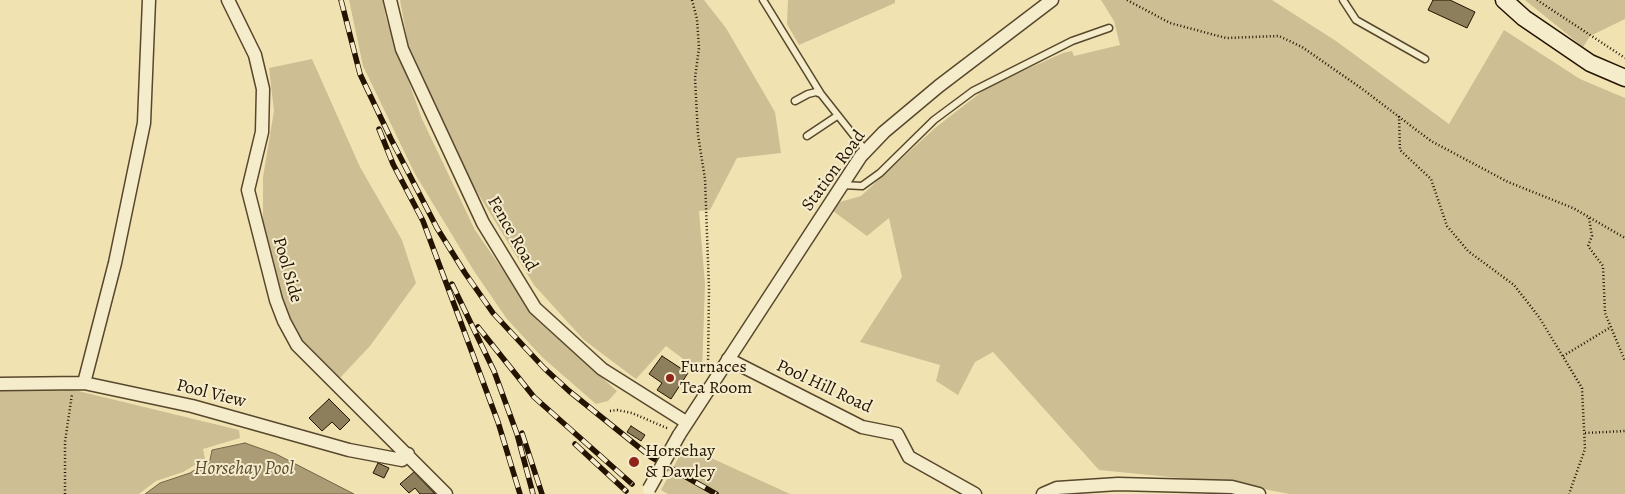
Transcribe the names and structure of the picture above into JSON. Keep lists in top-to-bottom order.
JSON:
{
  "streets": {
    "street": [
      "Station Road",
      "Fence Road",
      "Pool Side",
      "Pool Hill Road",
      "Pool View"
    ]
  },
  "crossings": [
    ["Station Road", "Fence Road"],
    ["Station Road", "Pool Hill Road"],
    ["Pool Side", "Pool View"]
  ],
  "water": ["Horsehay Pool"],
  "places": ["Furnaces Tea Room", "Horsehay & Dawley"]
}
